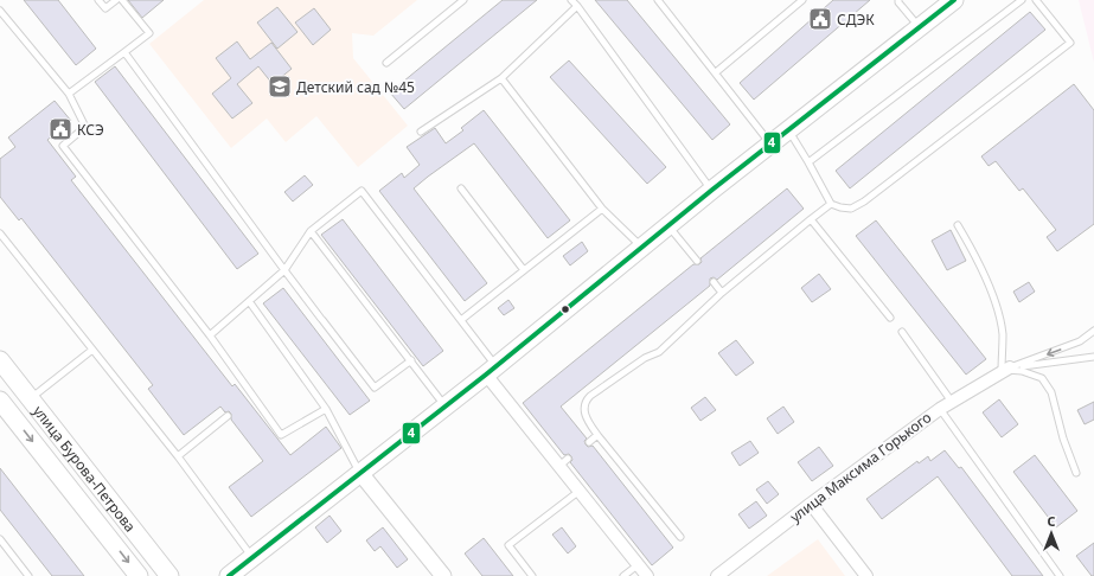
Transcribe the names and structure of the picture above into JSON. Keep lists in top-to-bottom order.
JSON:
{
  "streets": {
    "main road": ["улица Бурова-Петрова"],
    "street": ["улица Максима Горького"]
  },
  "places": {
    "public building": ["СДЭК", "КСЭ"],
    "school or university": ["Детский сад №45"]
  },
  "lines": ["transit line 4"],
  "north": "top"
}
